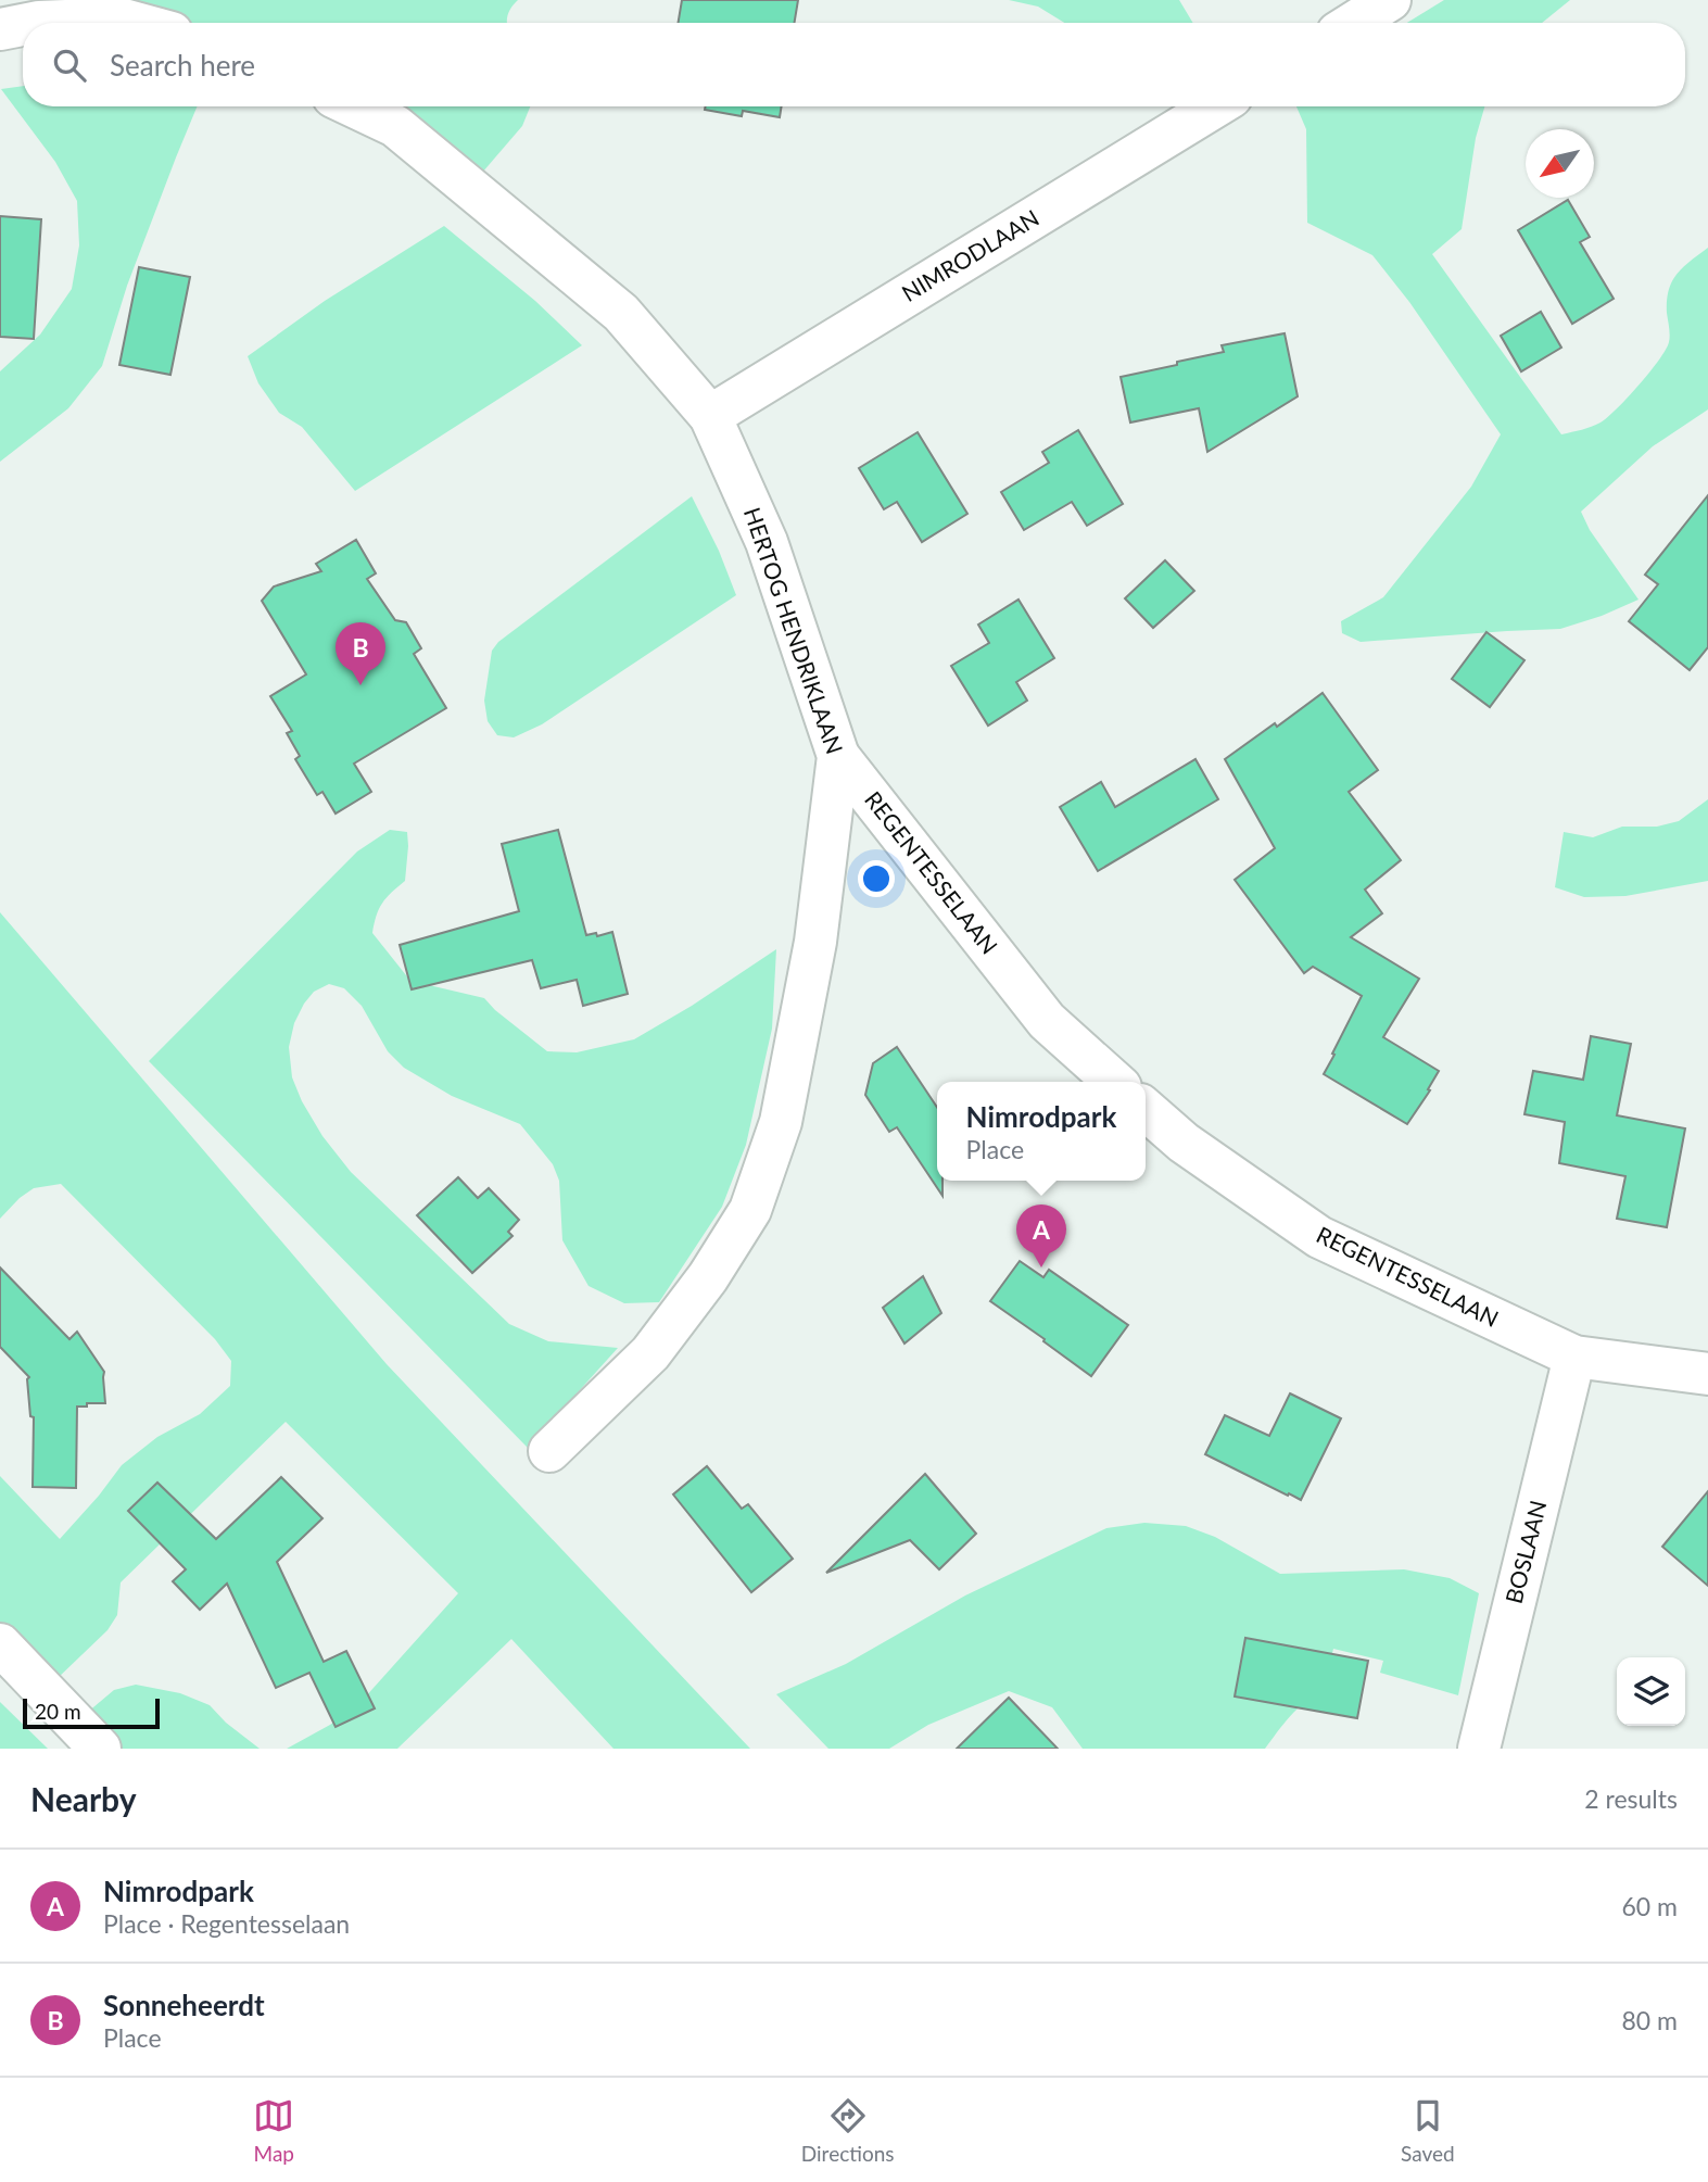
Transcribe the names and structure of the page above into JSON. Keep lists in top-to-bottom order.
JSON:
{
  "streets": {
    "street": [
      "NIMRODLAAN",
      "HERTOG HENDRIKLAAN",
      "REGENTESSELAAN",
      "BOSLAAN"
    ]
  },
  "crossings": [
    ["NIMRODLAAN", "HERTOG HENDRIKLAAN"],
    ["HERTOG HENDRIKLAAN", "REGENTESSELAAN"],
    ["REGENTESSELAAN", "BOSLAAN"]
  ],
  "scale_bar": "20 m",
  "north": "bottom left",
  "page": {
    "search": "Search here",
    "pins": ["B", "A"],
    "popup": ["Nimrodpark", "Place"],
    "scale": "20 m",
    "heading": ["Nearby", "2 results"],
    "list": [
      {
        "mark": "A",
        "name": "Nimrodpark",
        "note": "Place · Regentesselaan",
        "value": "60 m"
      },
      {
        "mark": "B",
        "name": "Sonneheerdt",
        "note": "Place",
        "value": "80 m"
      }
    ],
    "nav": ["Map", "Directions", "Saved"]
  }
}
